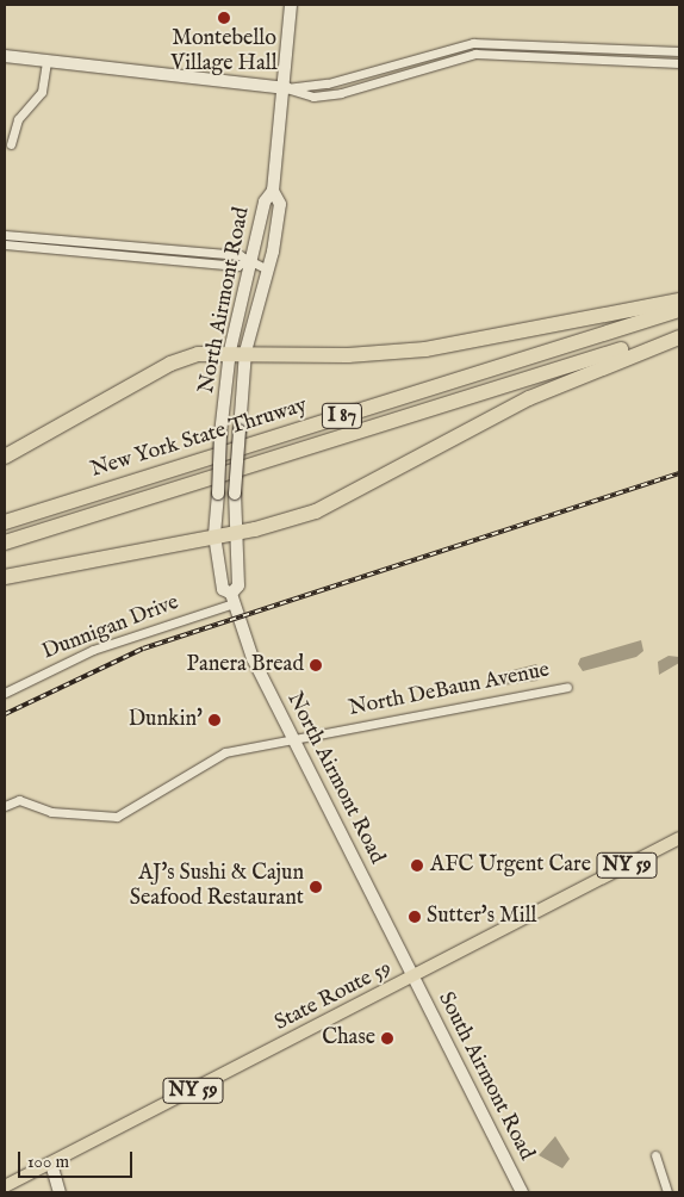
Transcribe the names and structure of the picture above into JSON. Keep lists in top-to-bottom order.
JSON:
{
  "streets": {
    "highway": ["I 87", "New York State Thruway"],
    "main road": ["NY 59", "State Route 59"],
    "street": [
      "North Airmont Road",
      "Dunnigan Drive",
      "North DeBaun Avenue",
      "South Airmont Road"
    ]
  },
  "crossings": [
    ["North Airmont Road", "Dunnigan Drive"],
    ["North Airmont Road", "North DeBaun Avenue"],
    ["North Airmont Road", "State Route 59"],
    ["North Airmont Road", "South Airmont Road"],
    ["State Route 59", "South Airmont Road"]
  ],
  "places": [
    "Montebello Village Hall",
    "Panera Bread",
    "Dunkin'",
    "AFC Urgent Care",
    "AJ's Sushi & Cajun Seafood Restaurant",
    "Sutter's Mill",
    "Chase"
  ],
  "scale_bar": "100 m"
}
